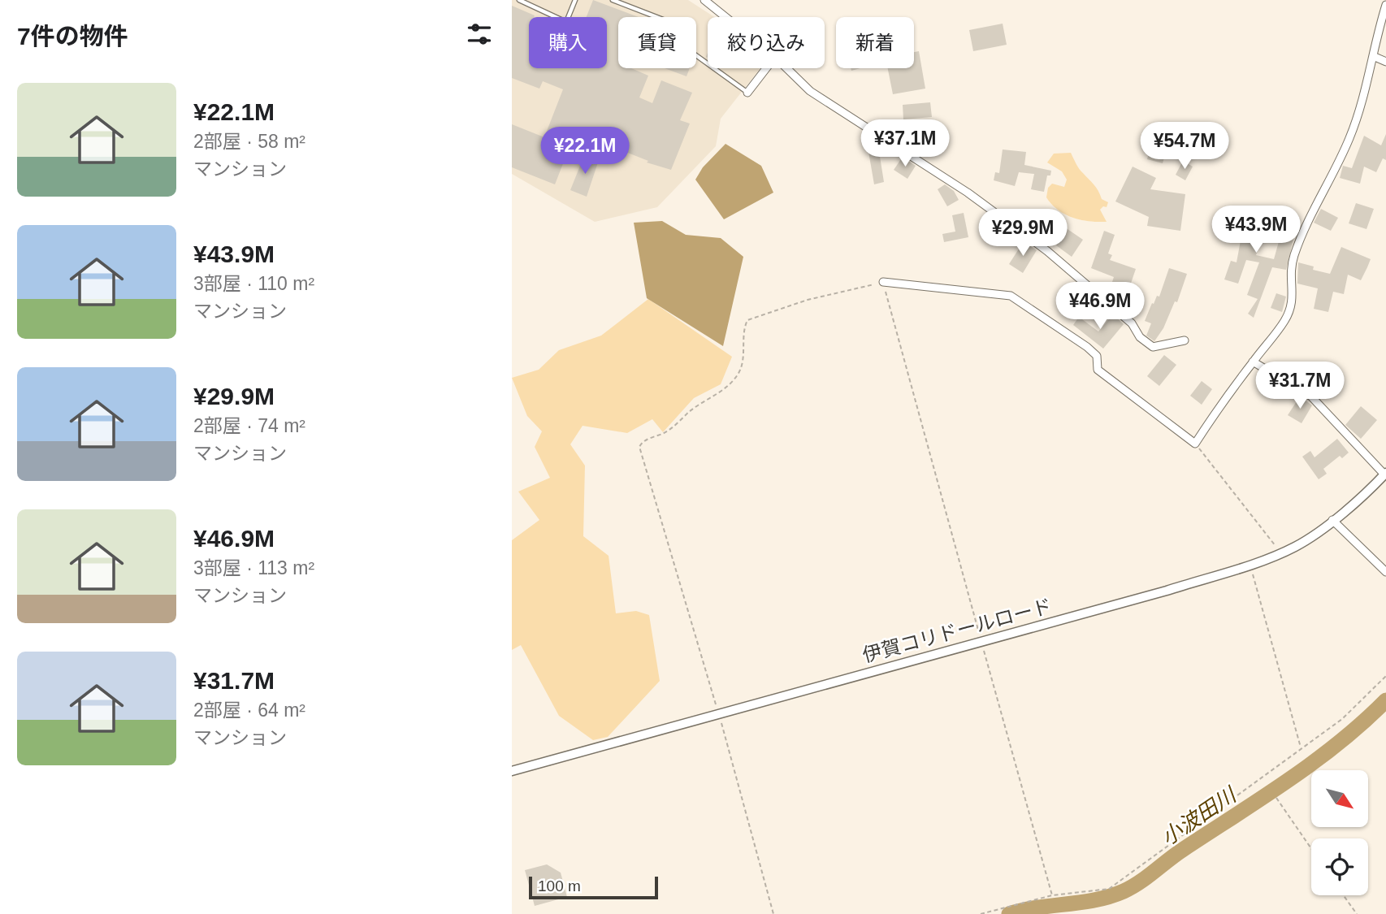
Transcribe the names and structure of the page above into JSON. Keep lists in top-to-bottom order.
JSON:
{
  "streets": {
    "street": ["伊賀コリドールロード"]
  },
  "water": ["小波田川"],
  "scale_bar": "100 m",
  "north": "bottom right",
  "page": {
    "heading": "7件の物件",
    "chip": [
      "購入",
      "賃貸",
      "絞り込み",
      "新着"
    ],
    "list": [
      {
        "name": "¥22.1M",
        "note": "2部屋 · 58 m² · マンション"
      },
      {
        "name": "¥43.9M",
        "note": "3部屋 · 110 m² · マンション"
      },
      {
        "name": "¥29.9M",
        "note": "2部屋 · 74 m² · マンション"
      },
      {
        "name": "¥46.9M",
        "note": "3部屋 · 113 m² · マンション"
      },
      {
        "name": "¥31.7M",
        "note": "2部屋 · 64 m² · マンション"
      }
    ],
    "price": [
      "¥37.1M",
      "¥54.7M",
      "¥22.1M",
      "¥43.9M",
      "¥29.9M",
      "¥46.9M",
      "¥31.7M"
    ],
    "scale": "100 m"
  }
}
